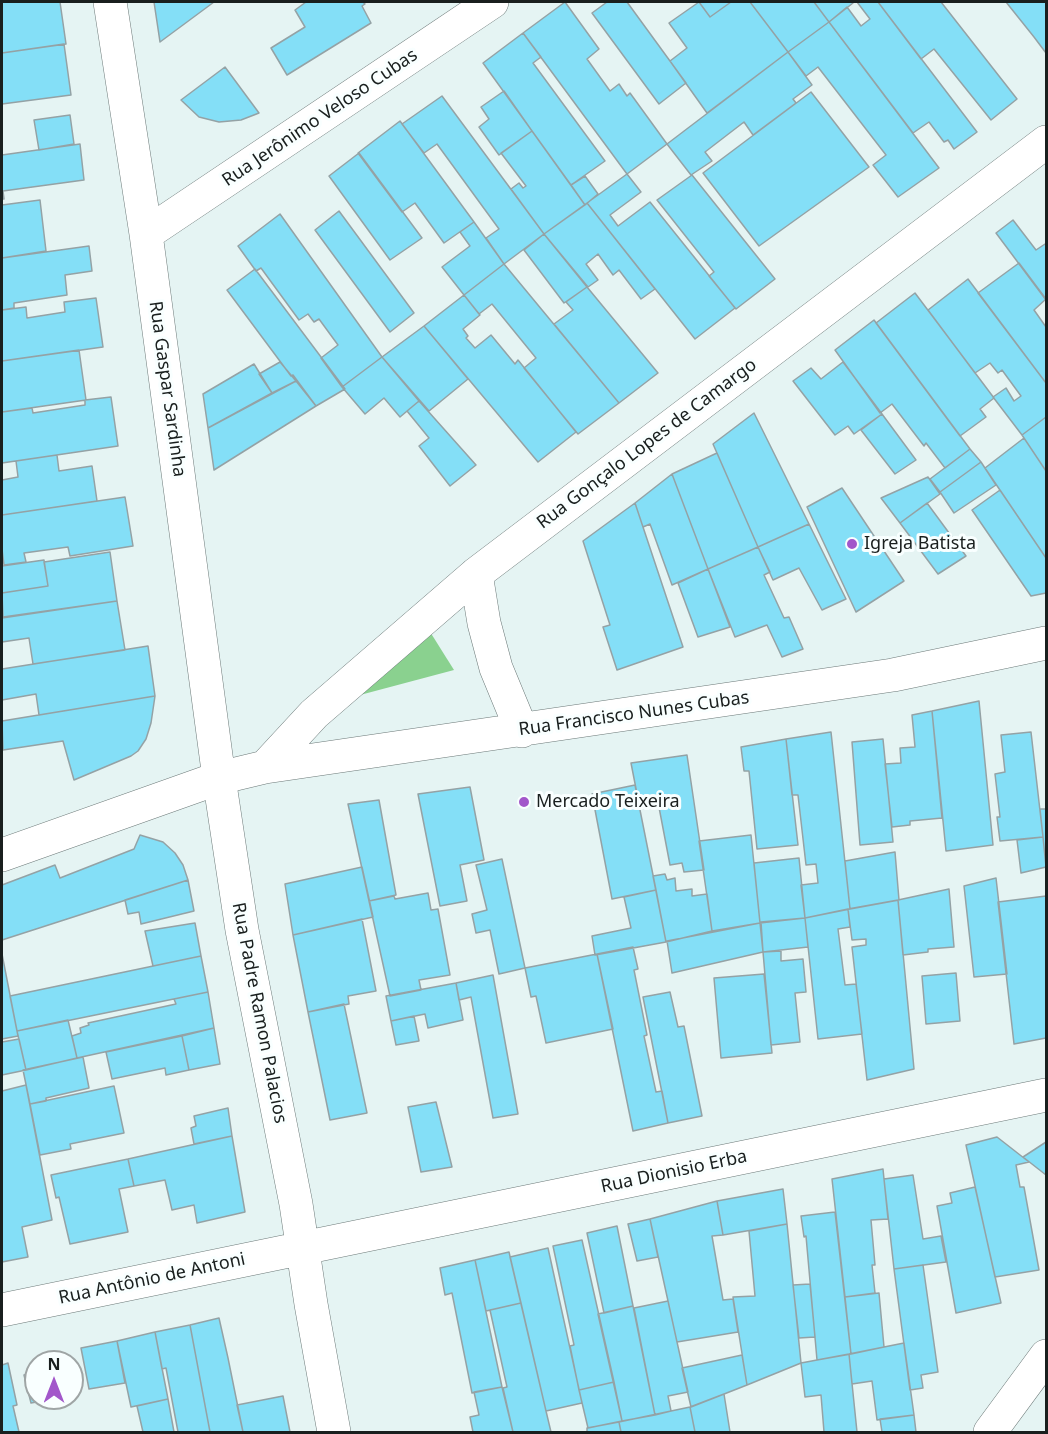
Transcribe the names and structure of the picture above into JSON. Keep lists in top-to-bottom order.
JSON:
{
  "streets": {
    "street": [
      "Rua Jerônimo Veloso Cubas",
      "Rua Gaspar Sardinha",
      "Rua Gonçalo Lopes de Camargo",
      "Rua Francisco Nunes Cubas",
      "Rua Padre Ramon Palacios",
      "Rua Dionisio Erba",
      "Rua Antônio de Antoni"
    ]
  },
  "crossings": [
    ["Rua Jerônimo Veloso Cubas", "Rua Gaspar Sardinha"],
    ["Rua Gaspar Sardinha", "Rua Francisco Nunes Cubas"],
    ["Rua Gaspar Sardinha", "Rua Padre Ramon Palacios"],
    ["Rua Gonçalo Lopes de Camargo", "Rua Francisco Nunes Cubas"],
    ["Rua Francisco Nunes Cubas", "Rua Padre Ramon Palacios"],
    ["Rua Padre Ramon Palacios", "Rua Dionisio Erba"],
    ["Rua Padre Ramon Palacios", "Rua Antônio de Antoni"],
    ["Rua Dionisio Erba", "Rua Antônio de Antoni"]
  ],
  "places": ["Igreja Batista", "Mercado Teixeira"],
  "north": "top"
}
